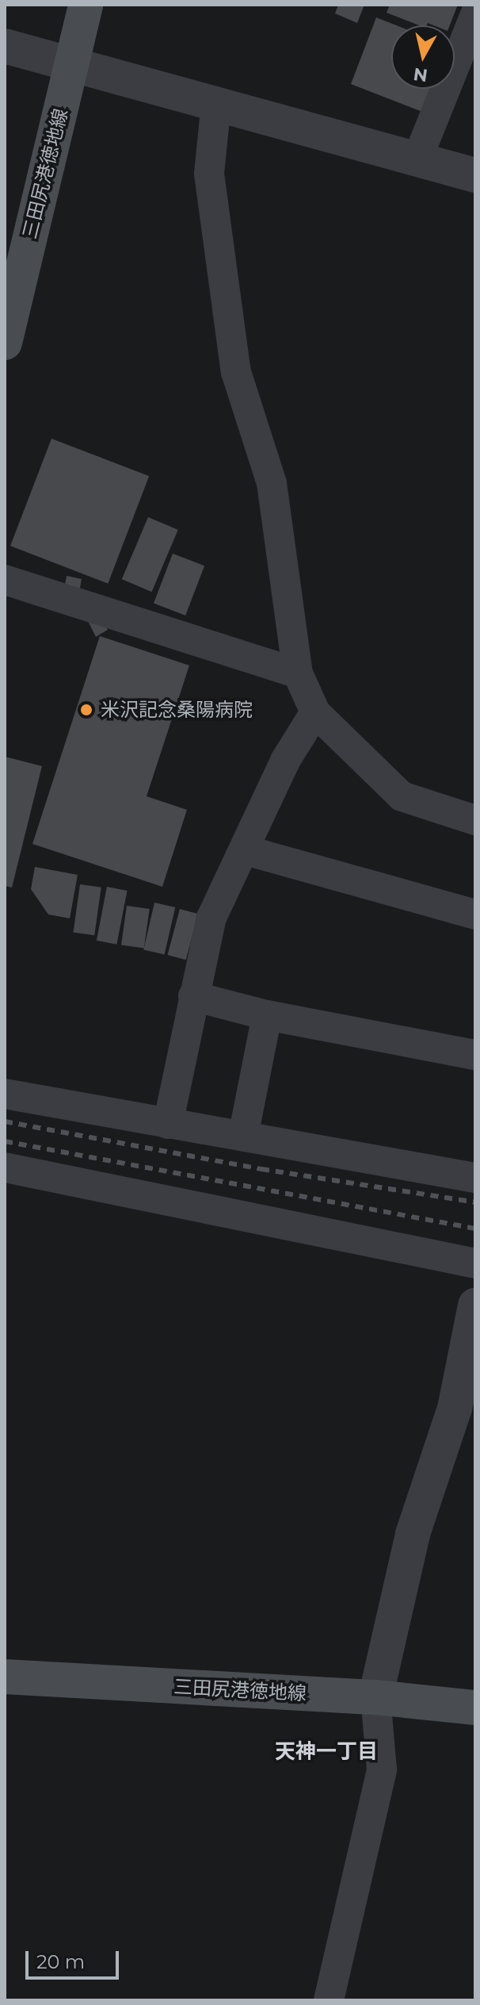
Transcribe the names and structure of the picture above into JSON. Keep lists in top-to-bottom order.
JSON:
{
  "streets": {
    "main road": ["三田尻港徳地線"]
  },
  "districts": ["天神一丁目"],
  "places": ["米沢記念桑陽病院"],
  "scale_bar": "20 m",
  "north": "bottom"
}
